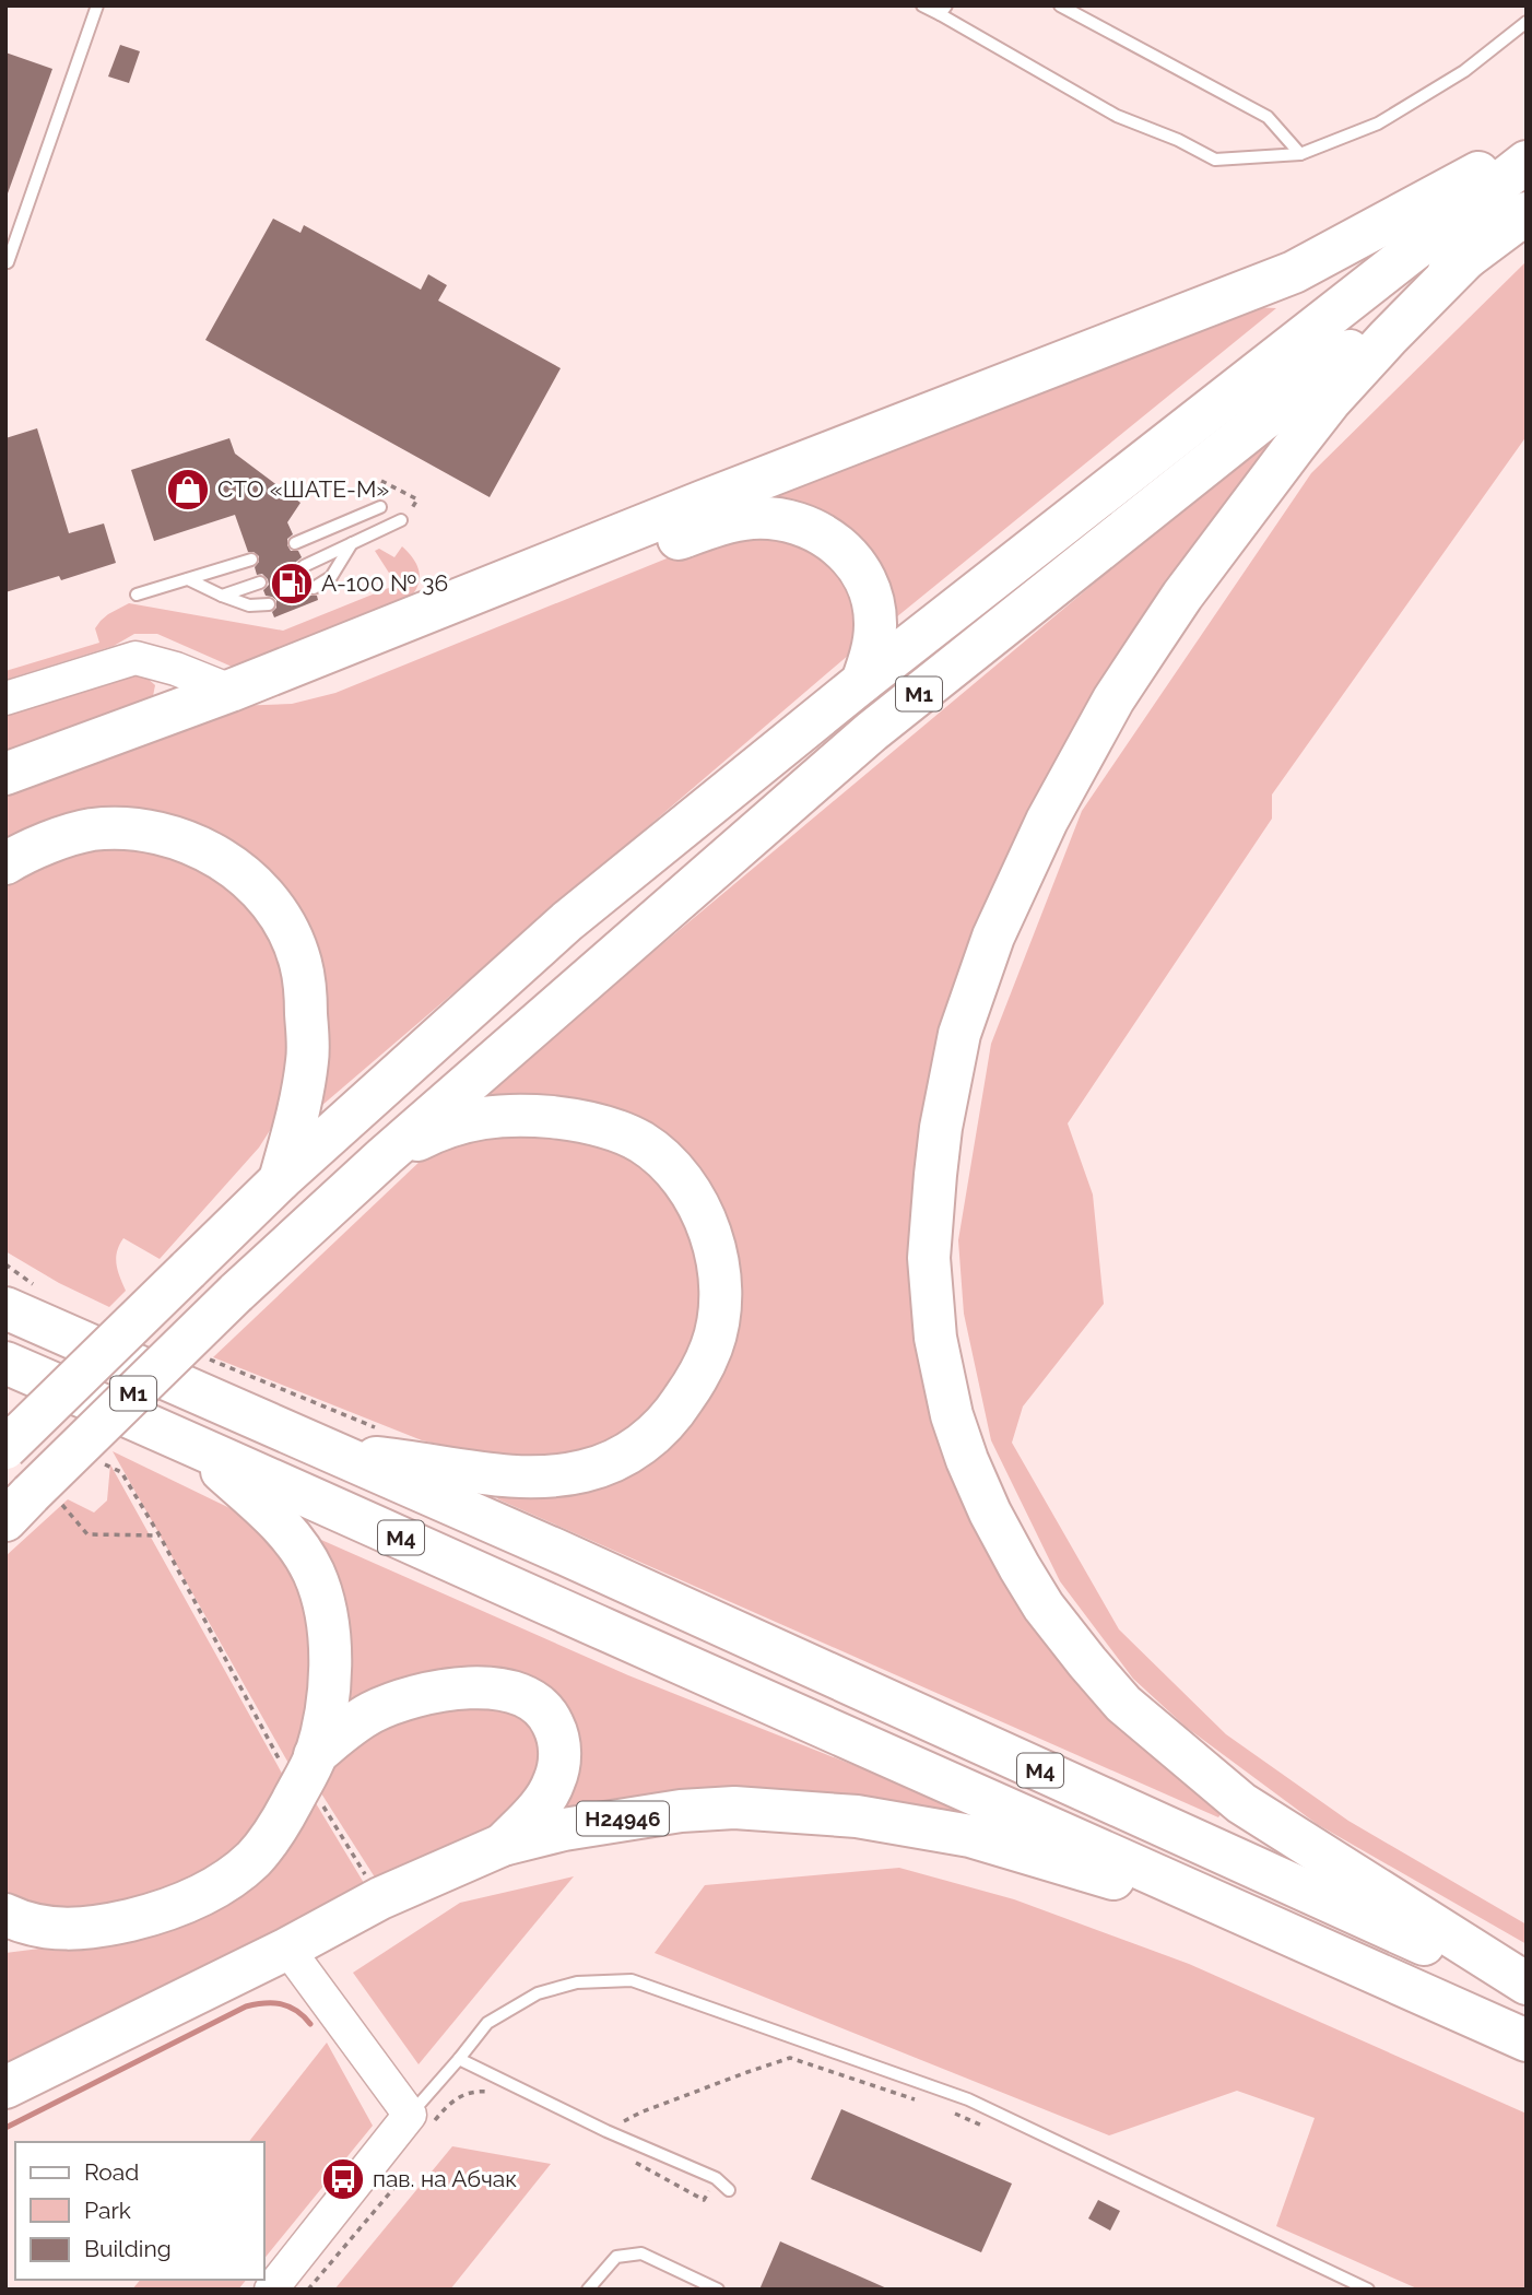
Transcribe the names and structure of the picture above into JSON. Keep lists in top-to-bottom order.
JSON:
{
  "streets": {
    "highway": ["М1", "М4", "Н24946"]
  },
  "crossings": [
    ["М4", "Н24946"]
  ],
  "places": {
    "shop": ["СТО «ШАТЕ-М»"],
    "fuel station": ["А-100 № 36"],
    "bus stop": ["пав. на Абчак"]
  },
  "legend": ["Road", "Park", "Building"]
}
